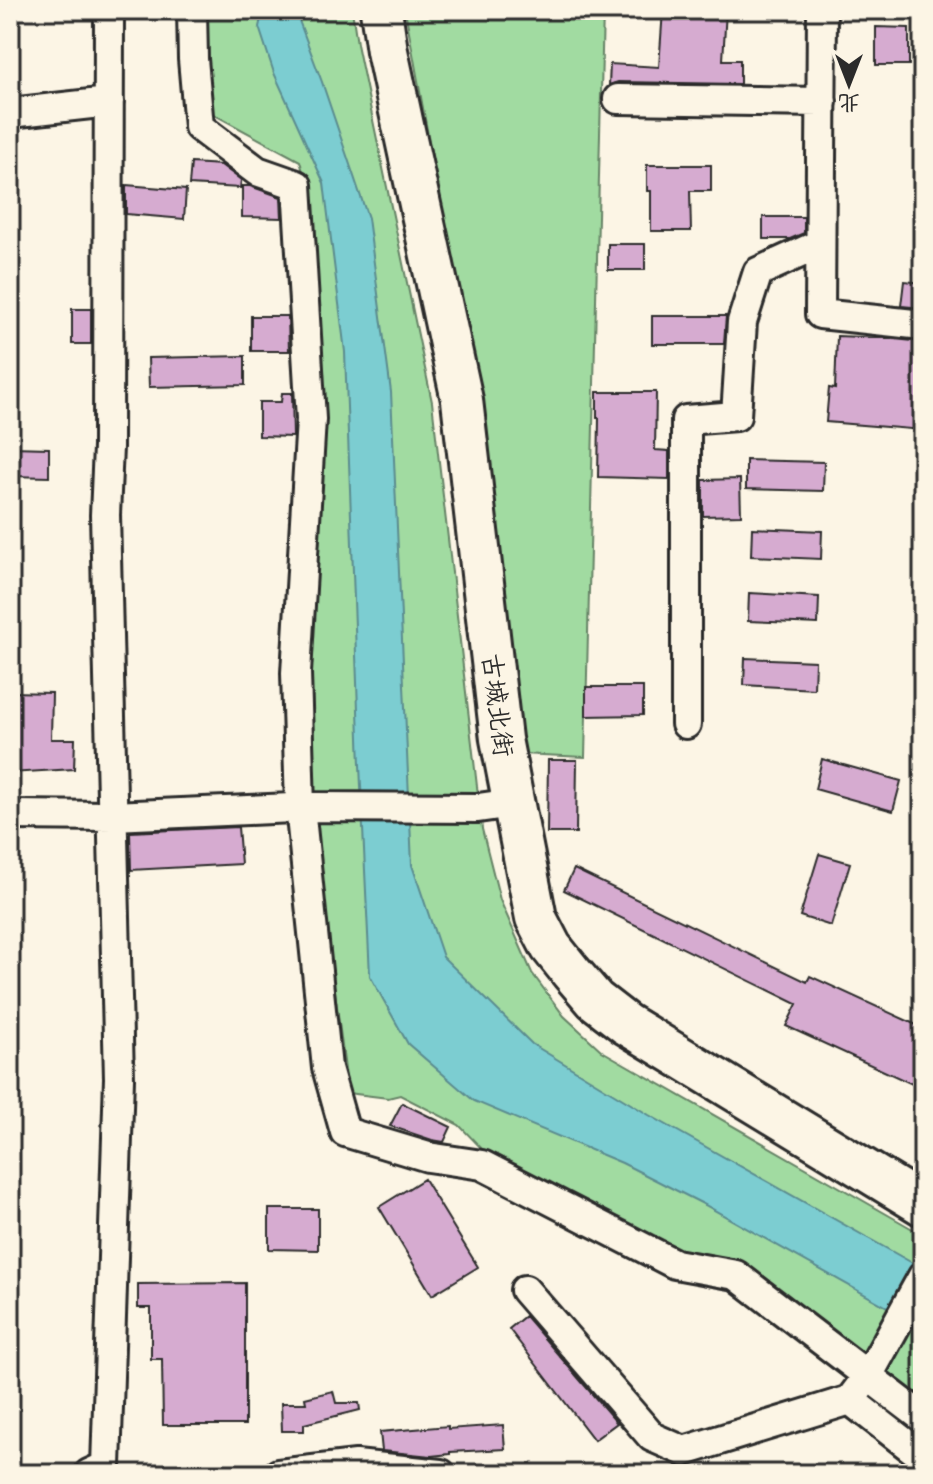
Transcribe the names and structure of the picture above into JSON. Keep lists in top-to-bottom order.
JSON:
{
  "streets": {
    "main road": ["古城北街"]
  },
  "north": "bottom"
}
